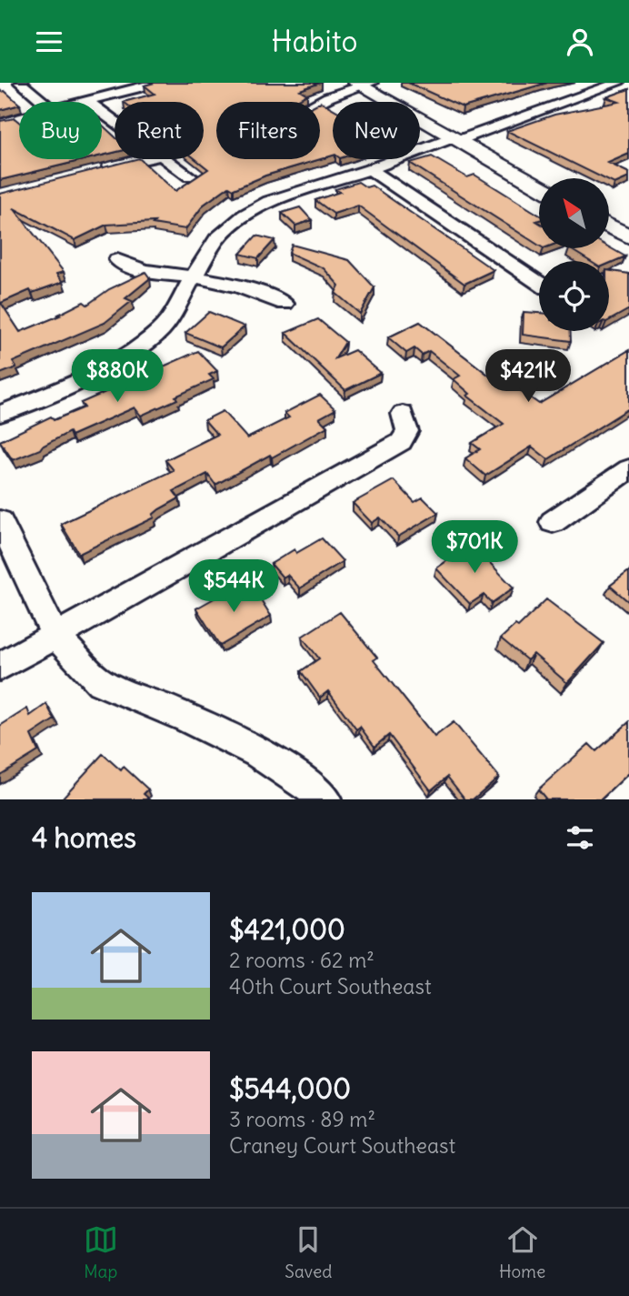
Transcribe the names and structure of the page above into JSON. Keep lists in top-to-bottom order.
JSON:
{
  "north": "top left",
  "page": {
    "header": "Habito",
    "chip": [
      "Buy",
      "Rent",
      "Filters",
      "New"
    ],
    "price": [
      "$880K",
      "$421K",
      "$701K",
      "$544K"
    ],
    "heading": "4 homes",
    "list": [
      {
        "name": "$421,000",
        "note": "2 rooms · 62 m² · 40th Court Southeast"
      },
      {
        "name": "$544,000",
        "note": "3 rooms · 89 m² · Craney Court Southeast"
      }
    ],
    "tabs": ["Map", "Saved", "Home"]
  }
}
